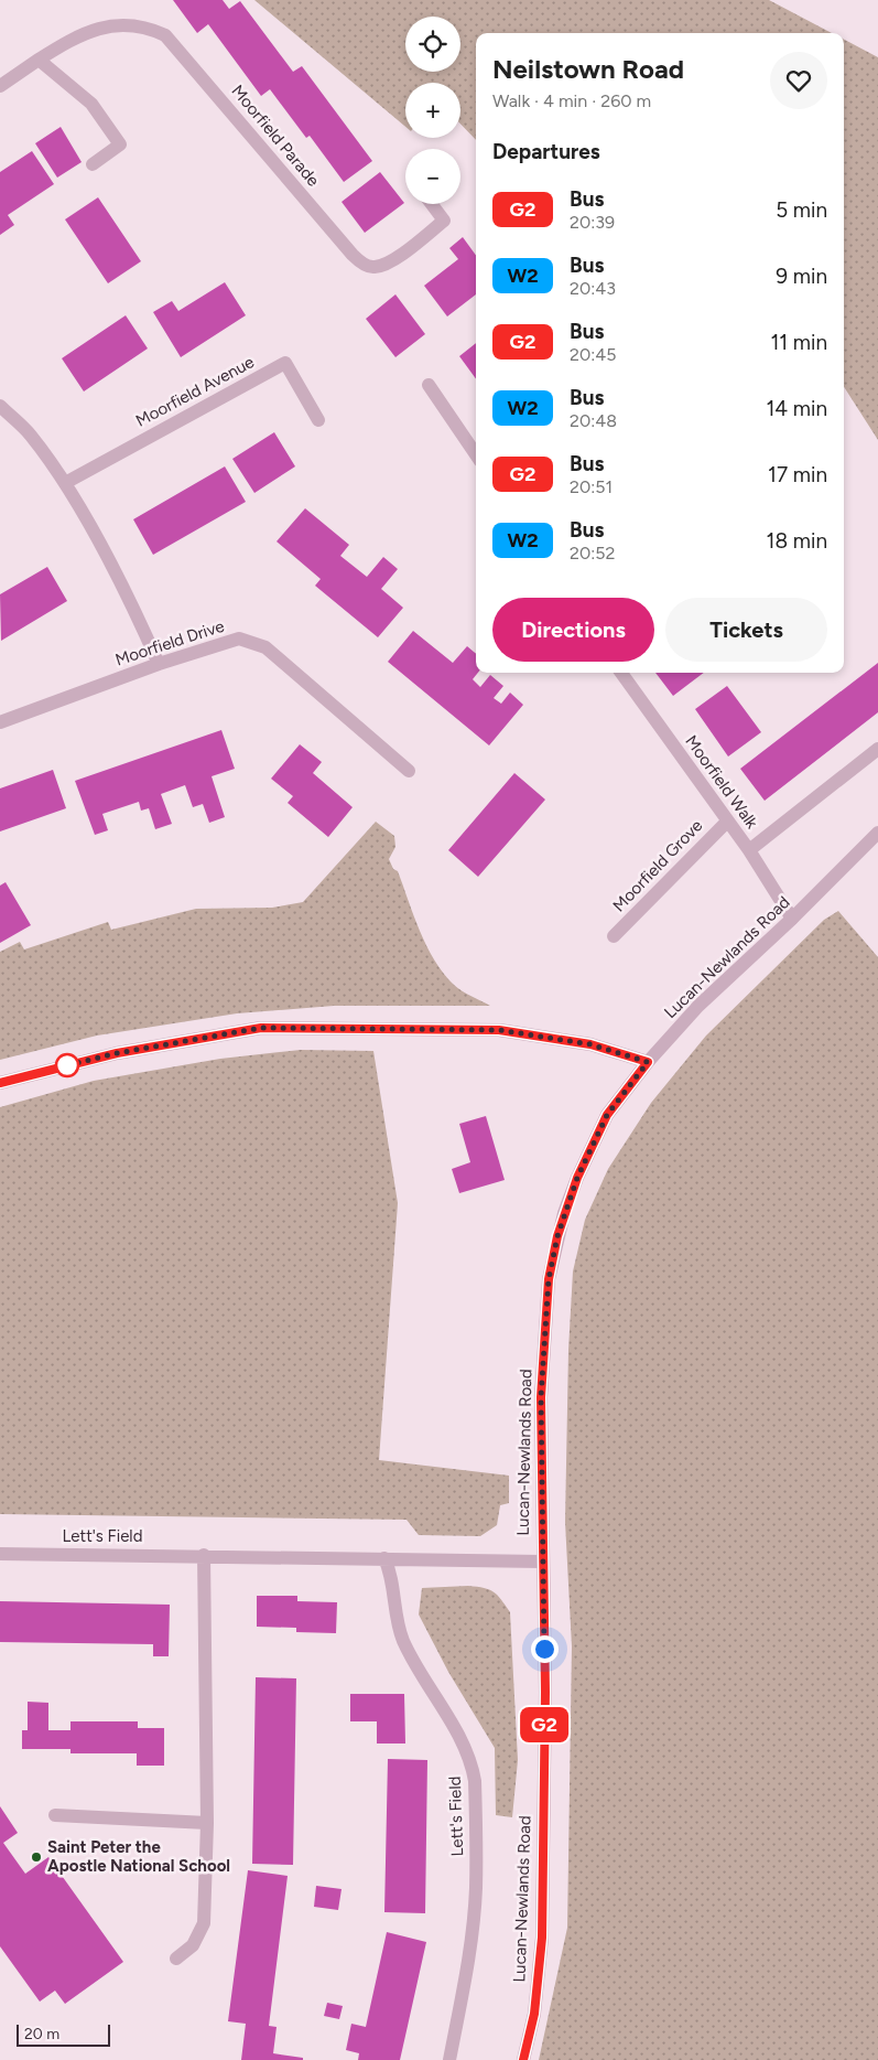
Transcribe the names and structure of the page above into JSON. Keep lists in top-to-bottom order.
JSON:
{
  "streets": {
    "street": [
      "Moorfield Parade",
      "Moorfield Avenue",
      "Moorfield Drive",
      "Moorfield Walk",
      "Moorfield Grove",
      "Lucan-Newlands Road",
      "Lett's Field"
    ]
  },
  "crossings": [
    ["Moorfield Walk", "Moorfield Grove"],
    ["Moorfield Walk", "Lucan-Newlands Road"],
    ["Lucan-Newlands Road", "Lett's Field"]
  ],
  "places": ["Saint Peter the Apostle National School"],
  "lines": ["bus line G2"],
  "scale_bar": "20 m",
  "page": {
    "on_map": "G2",
    "map_buttons": ["+", "−"],
    "heading": [
      ["Neilstown Road", "Walk · 4 min · 260 m"],
      "Departures"
    ],
    "list": [
      {
        "mark": "G2",
        "name": "Bus",
        "note": "20:39",
        "value": "5 min"
      },
      {
        "mark": "W2",
        "name": "Bus",
        "note": "20:43",
        "value": "9 min"
      },
      {
        "mark": "G2",
        "name": "Bus",
        "note": "20:45",
        "value": "11 min"
      },
      {
        "mark": "W2",
        "name": "Bus",
        "note": "20:48",
        "value": "14 min"
      },
      {
        "mark": "G2",
        "name": "Bus",
        "note": "20:51",
        "value": "17 min"
      },
      {
        "mark": "W2",
        "name": "Bus",
        "note": "20:52",
        "value": "18 min"
      }
    ],
    "buttons": ["Directions", "Tickets"],
    "scale": "20 m"
  }
}
